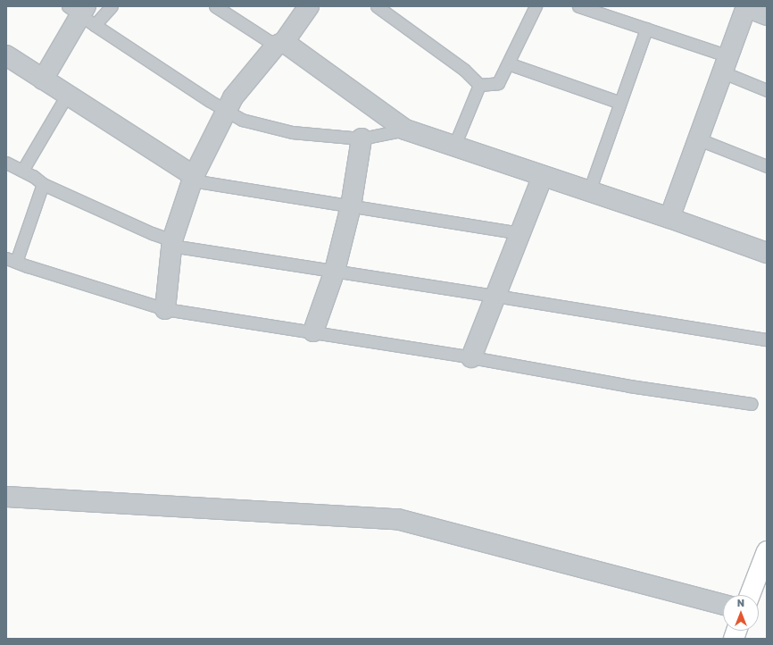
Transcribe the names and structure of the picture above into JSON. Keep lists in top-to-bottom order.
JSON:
{
  "north": "top"
}
